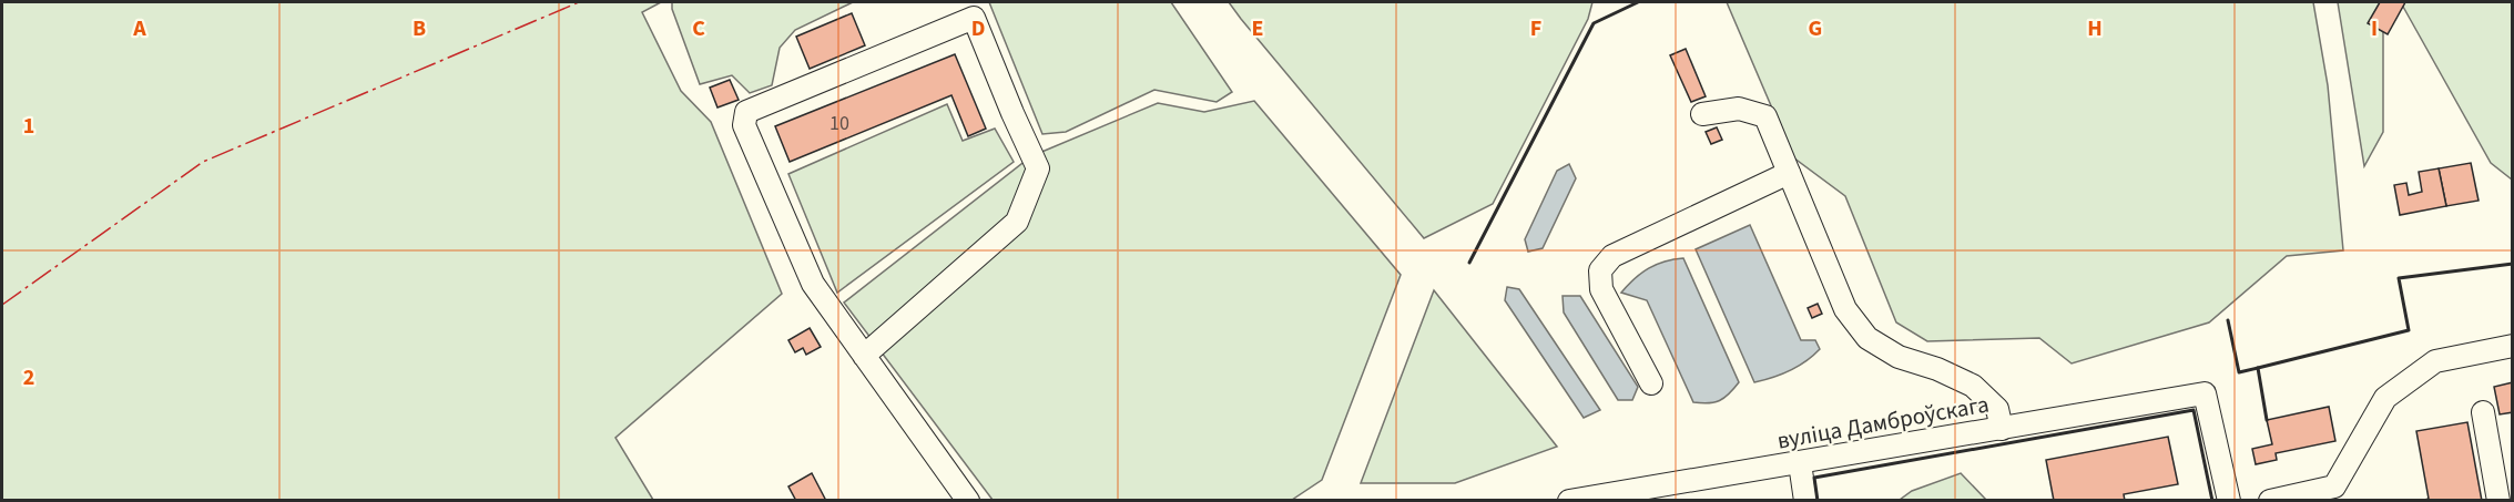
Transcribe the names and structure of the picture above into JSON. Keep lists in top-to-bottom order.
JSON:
{
  "streets": {
    "street": ["вуліца Дамброўскага"]
  },
  "house_numbers": ["10"],
  "grid": {
    "columns": [
      "A",
      "B",
      "C",
      "D",
      "E",
      "F",
      "G",
      "H",
      "I"
    ],
    "rows": ["1", "2"]
  }
}
